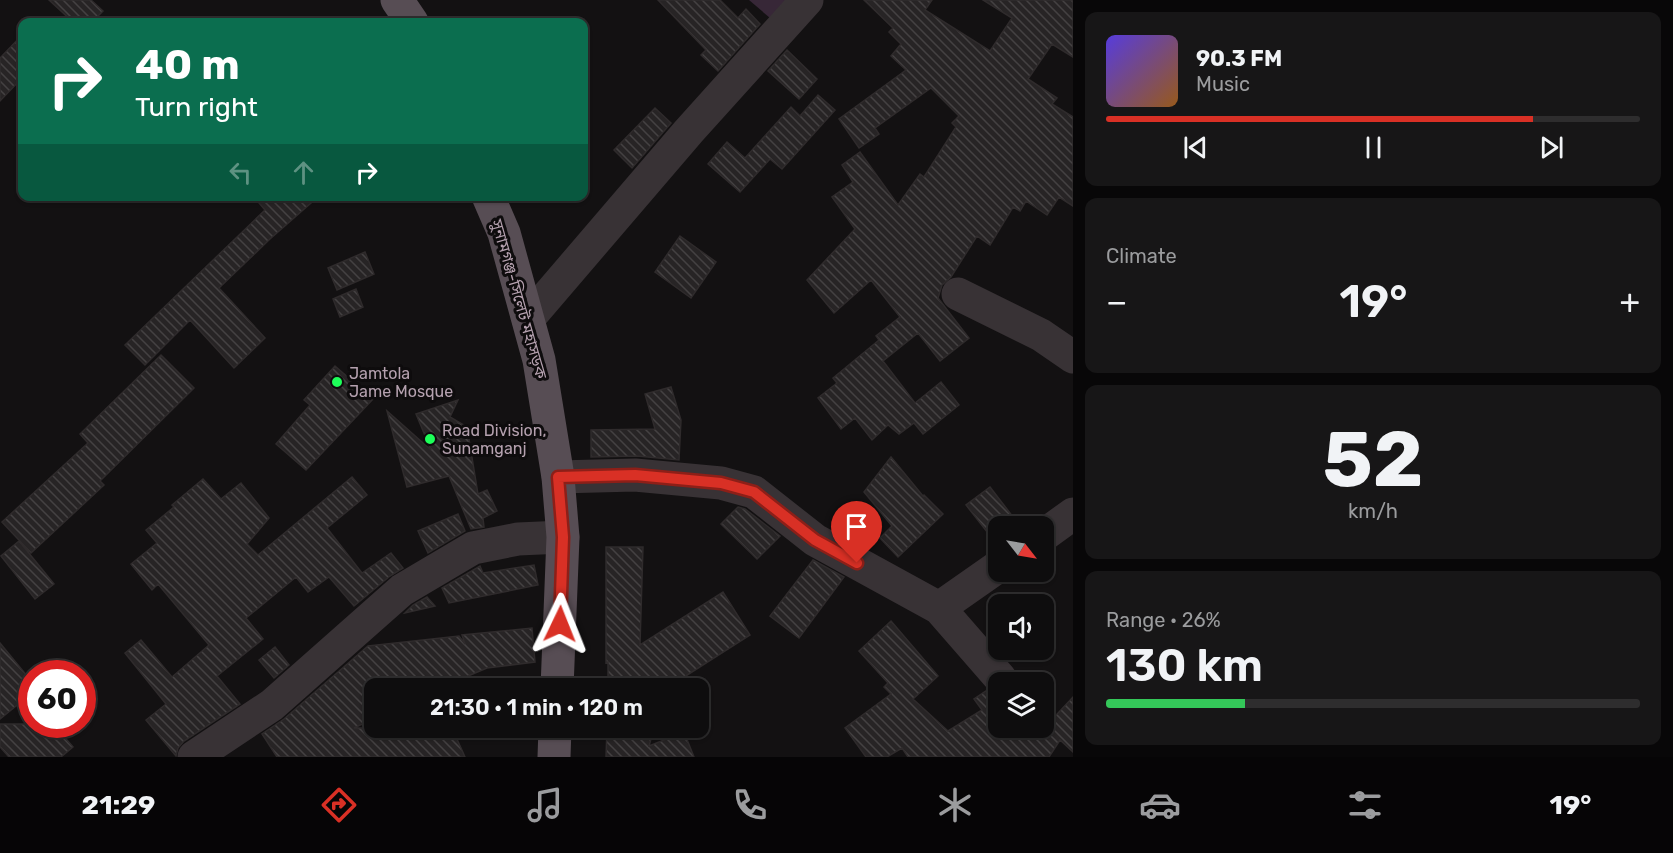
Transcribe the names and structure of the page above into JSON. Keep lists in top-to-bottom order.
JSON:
{
  "streets": {
    "main road": ["সুনামগঞ্জ-সিলেট মহাসড়ক"]
  },
  "places": ["Jamtola Jame Mosque", "Road Division, Sunamganj"],
  "north": "bottom right",
  "page": {
    "turn": ["40 m", "Turn right"],
    "song": ["90.3 FM", "Music"],
    "tile": [
      "Climate",
      ["52", "km/h"],
      ["Range · 26%", "130 km"]
    ],
    "heat": ["−", "19°", "+"],
    "limit": "60",
    "trip": "21:30 · 1 min · 120 m",
    "tabs": ["21:29", "19°"]
  }
}
